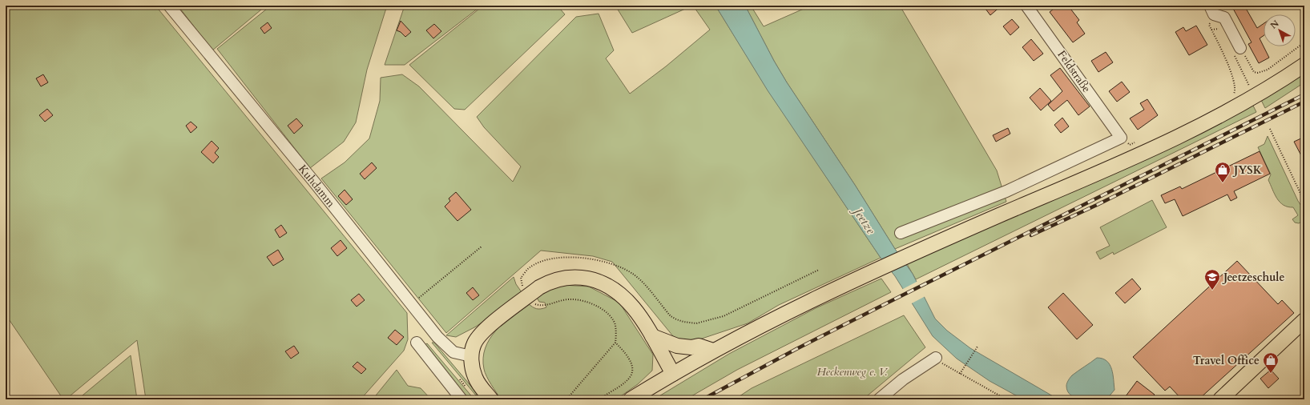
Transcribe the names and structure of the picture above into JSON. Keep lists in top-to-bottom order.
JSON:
{
  "streets": {
    "street": ["Feldstraße", "Kuhdamm"]
  },
  "water": ["Jeetze"],
  "parks": ["Heckenweg e. V."],
  "places": {
    "shop": ["JYSK", "Travel Office"],
    "school or university": ["Jeetzeschule"]
  },
  "north": "top left"
}
